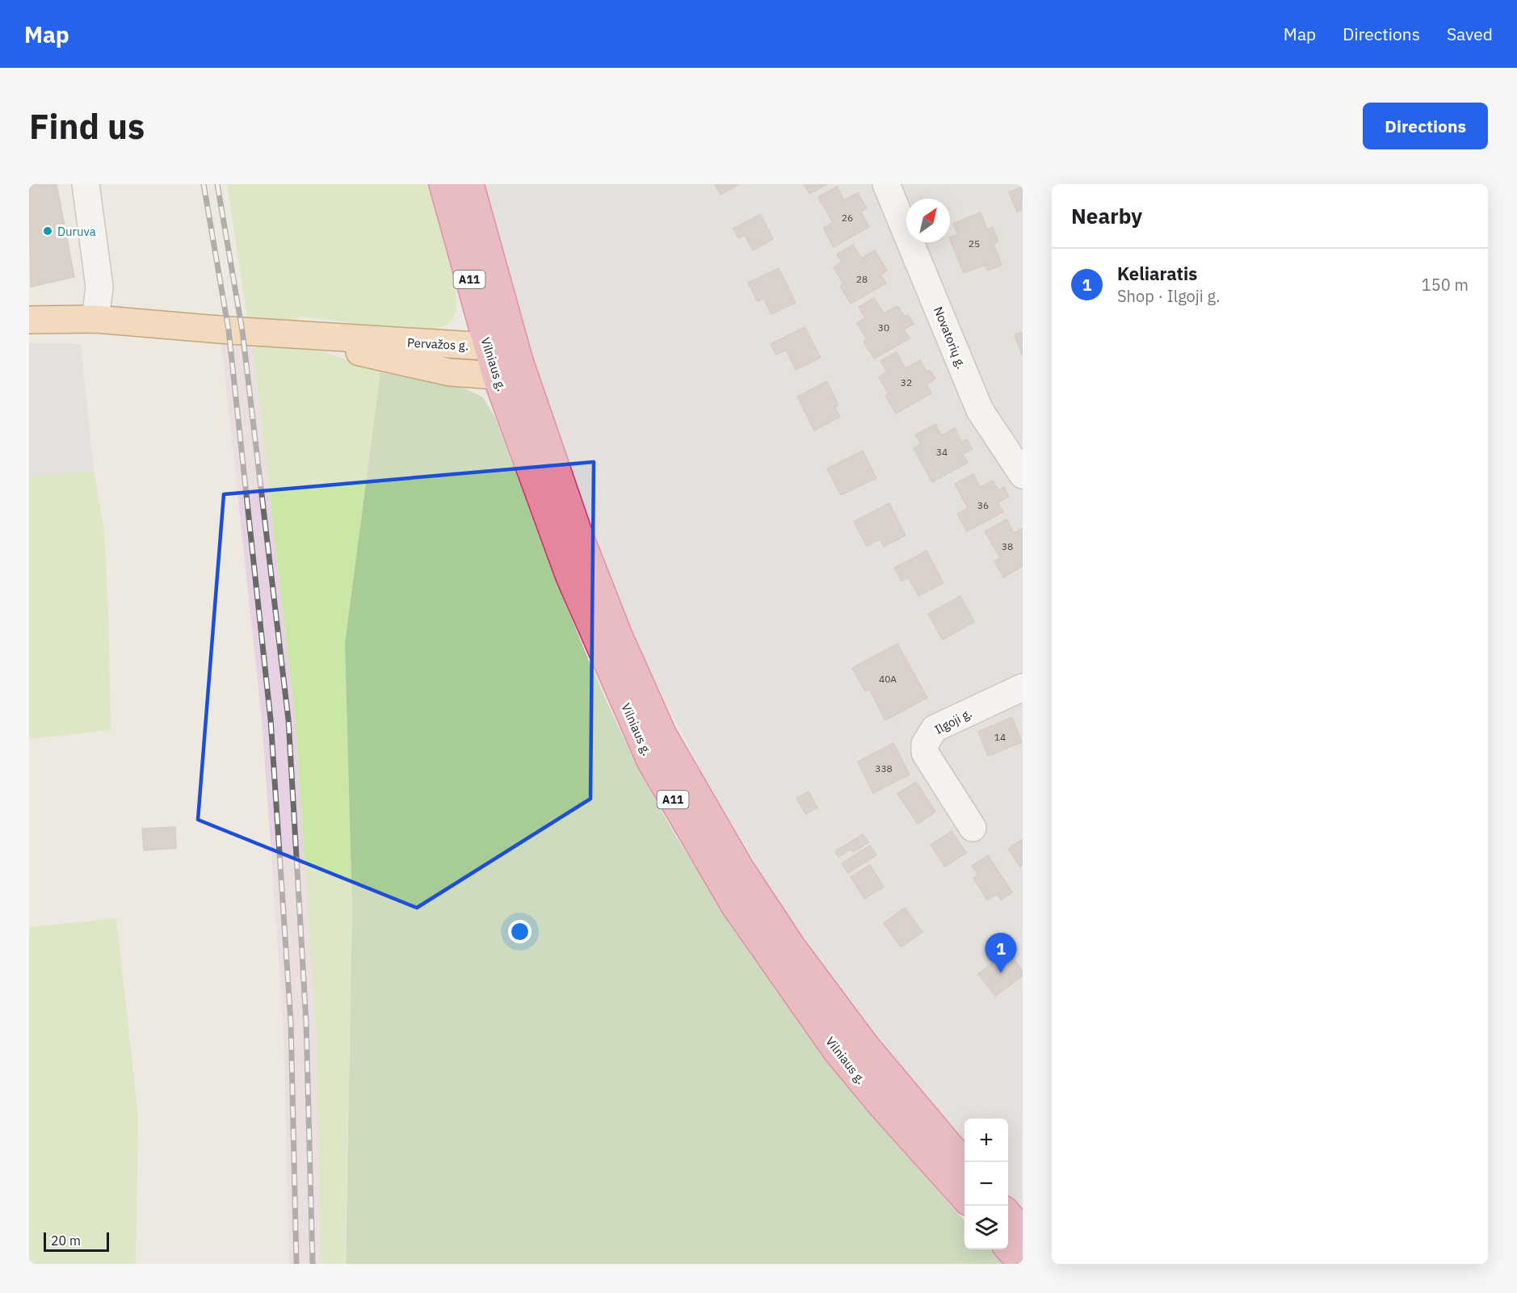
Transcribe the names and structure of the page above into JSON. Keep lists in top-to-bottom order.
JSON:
{
  "streets": {
    "highway": ["A11", "Vilniaus g."],
    "main road": ["Pervažos g."],
    "street": ["Novatorių g.", "Ilgoji g."]
  },
  "crossings": [
    ["Pervažos g.", "Vilniaus g."]
  ],
  "places": ["Duruva"],
  "house_numbers": [
    "26",
    "25",
    "28",
    "30",
    "32",
    "34",
    "36",
    "38",
    "40A",
    "14",
    "338"
  ],
  "scale_bar": "20 m",
  "north": "top right",
  "page": {
    "header": "Map",
    "nav": ["Map", "Directions", "Saved"],
    "buttons": "Directions",
    "title": "Find us",
    "heading": "Nearby",
    "list": [
      {
        "mark": "1",
        "name": "Keliaratis",
        "note": "Shop · Ilgoji g.",
        "value": "150 m"
      }
    ],
    "pins": "1",
    "map_buttons": ["+", "−"],
    "scale": "20 m"
  }
}
